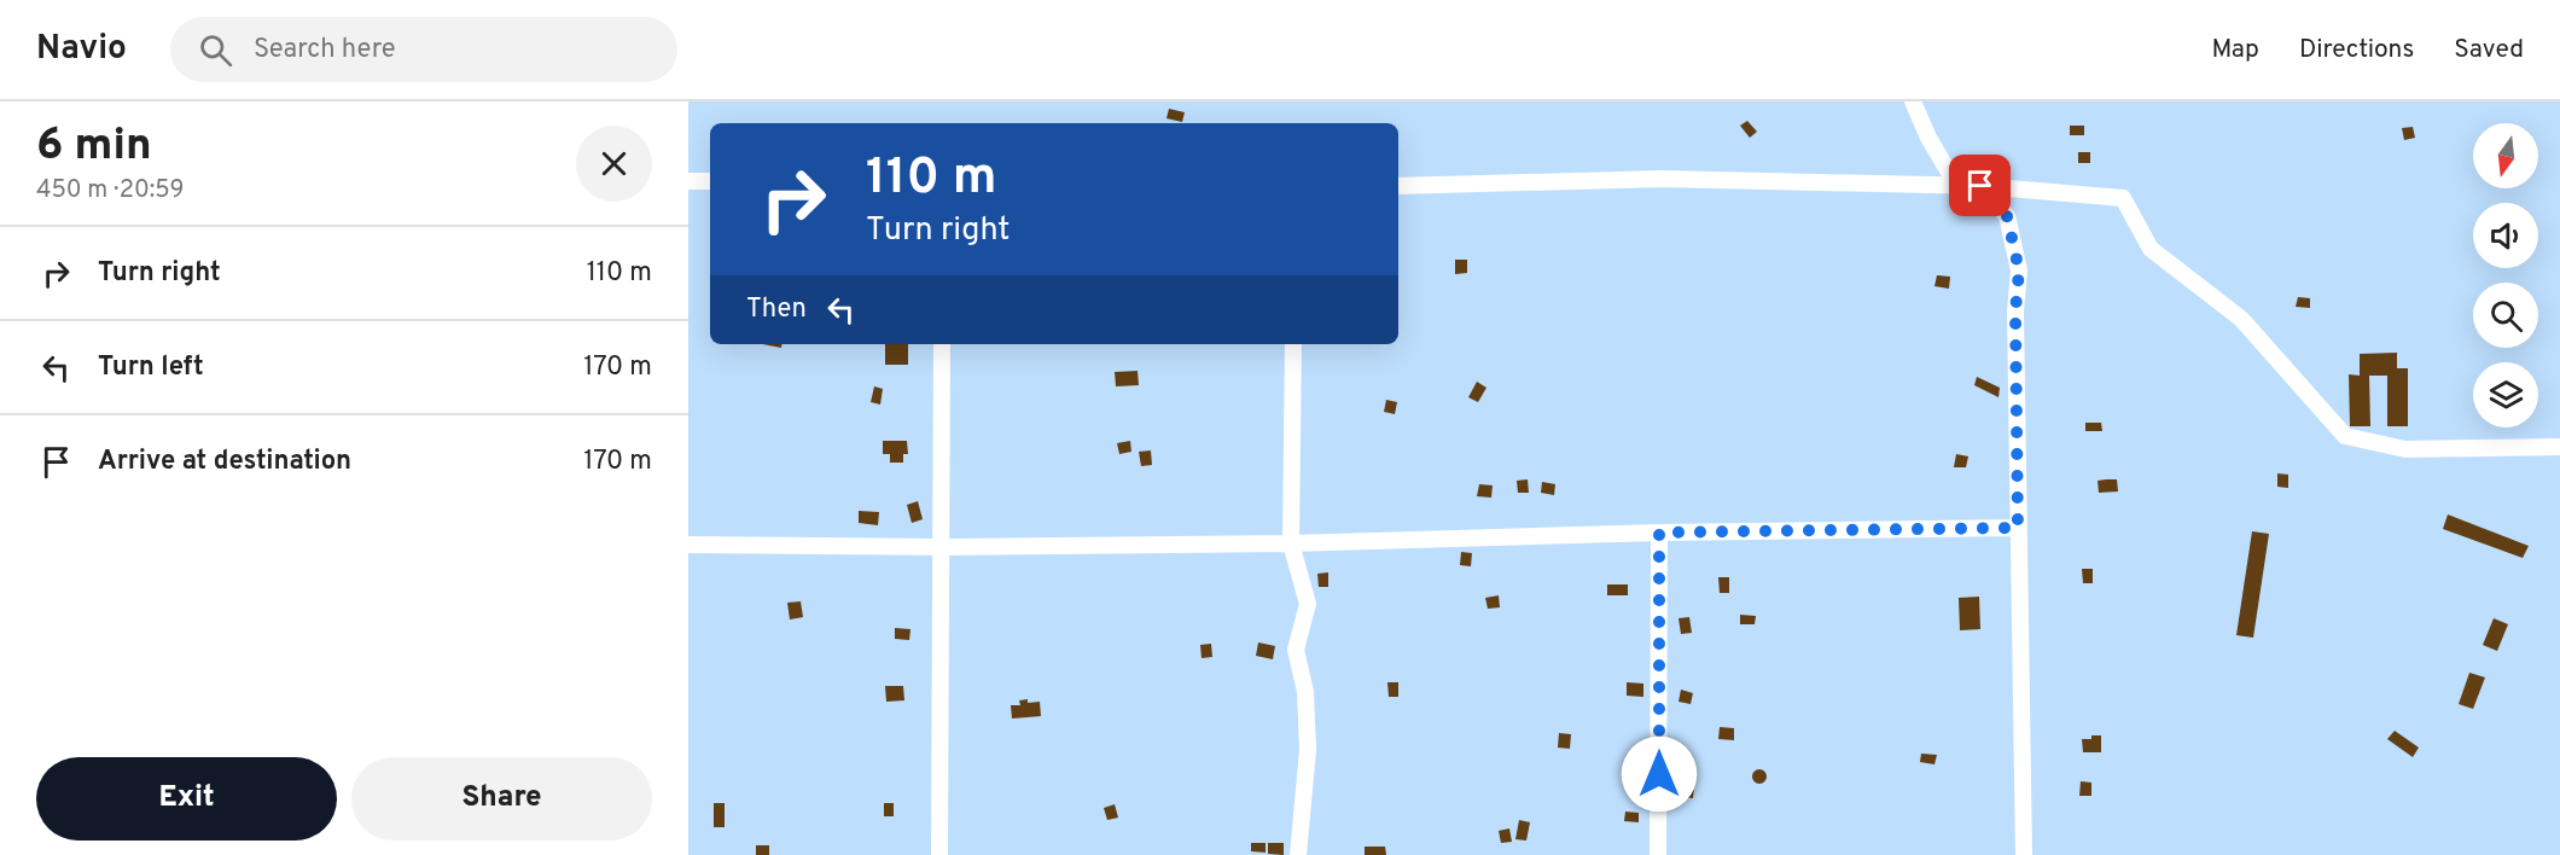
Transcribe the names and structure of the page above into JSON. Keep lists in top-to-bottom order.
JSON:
{
  "north": "bottom",
  "page": {
    "header": "Navio",
    "search": "Search here",
    "nav": ["Map", "Directions", "Saved"],
    "heading": ["6 min", "450 m · 20:59"],
    "turn": ["110 m", "Turn right"],
    "list": [
      {
        "name": "Turn right",
        "value": "110 m"
      },
      {
        "name": "Turn left",
        "value": "170 m"
      },
      {
        "name": "Arrive at destination",
        "value": "170 m"
      }
    ],
    "then": "Then",
    "buttons": ["Exit", "Share"]
  }
}
